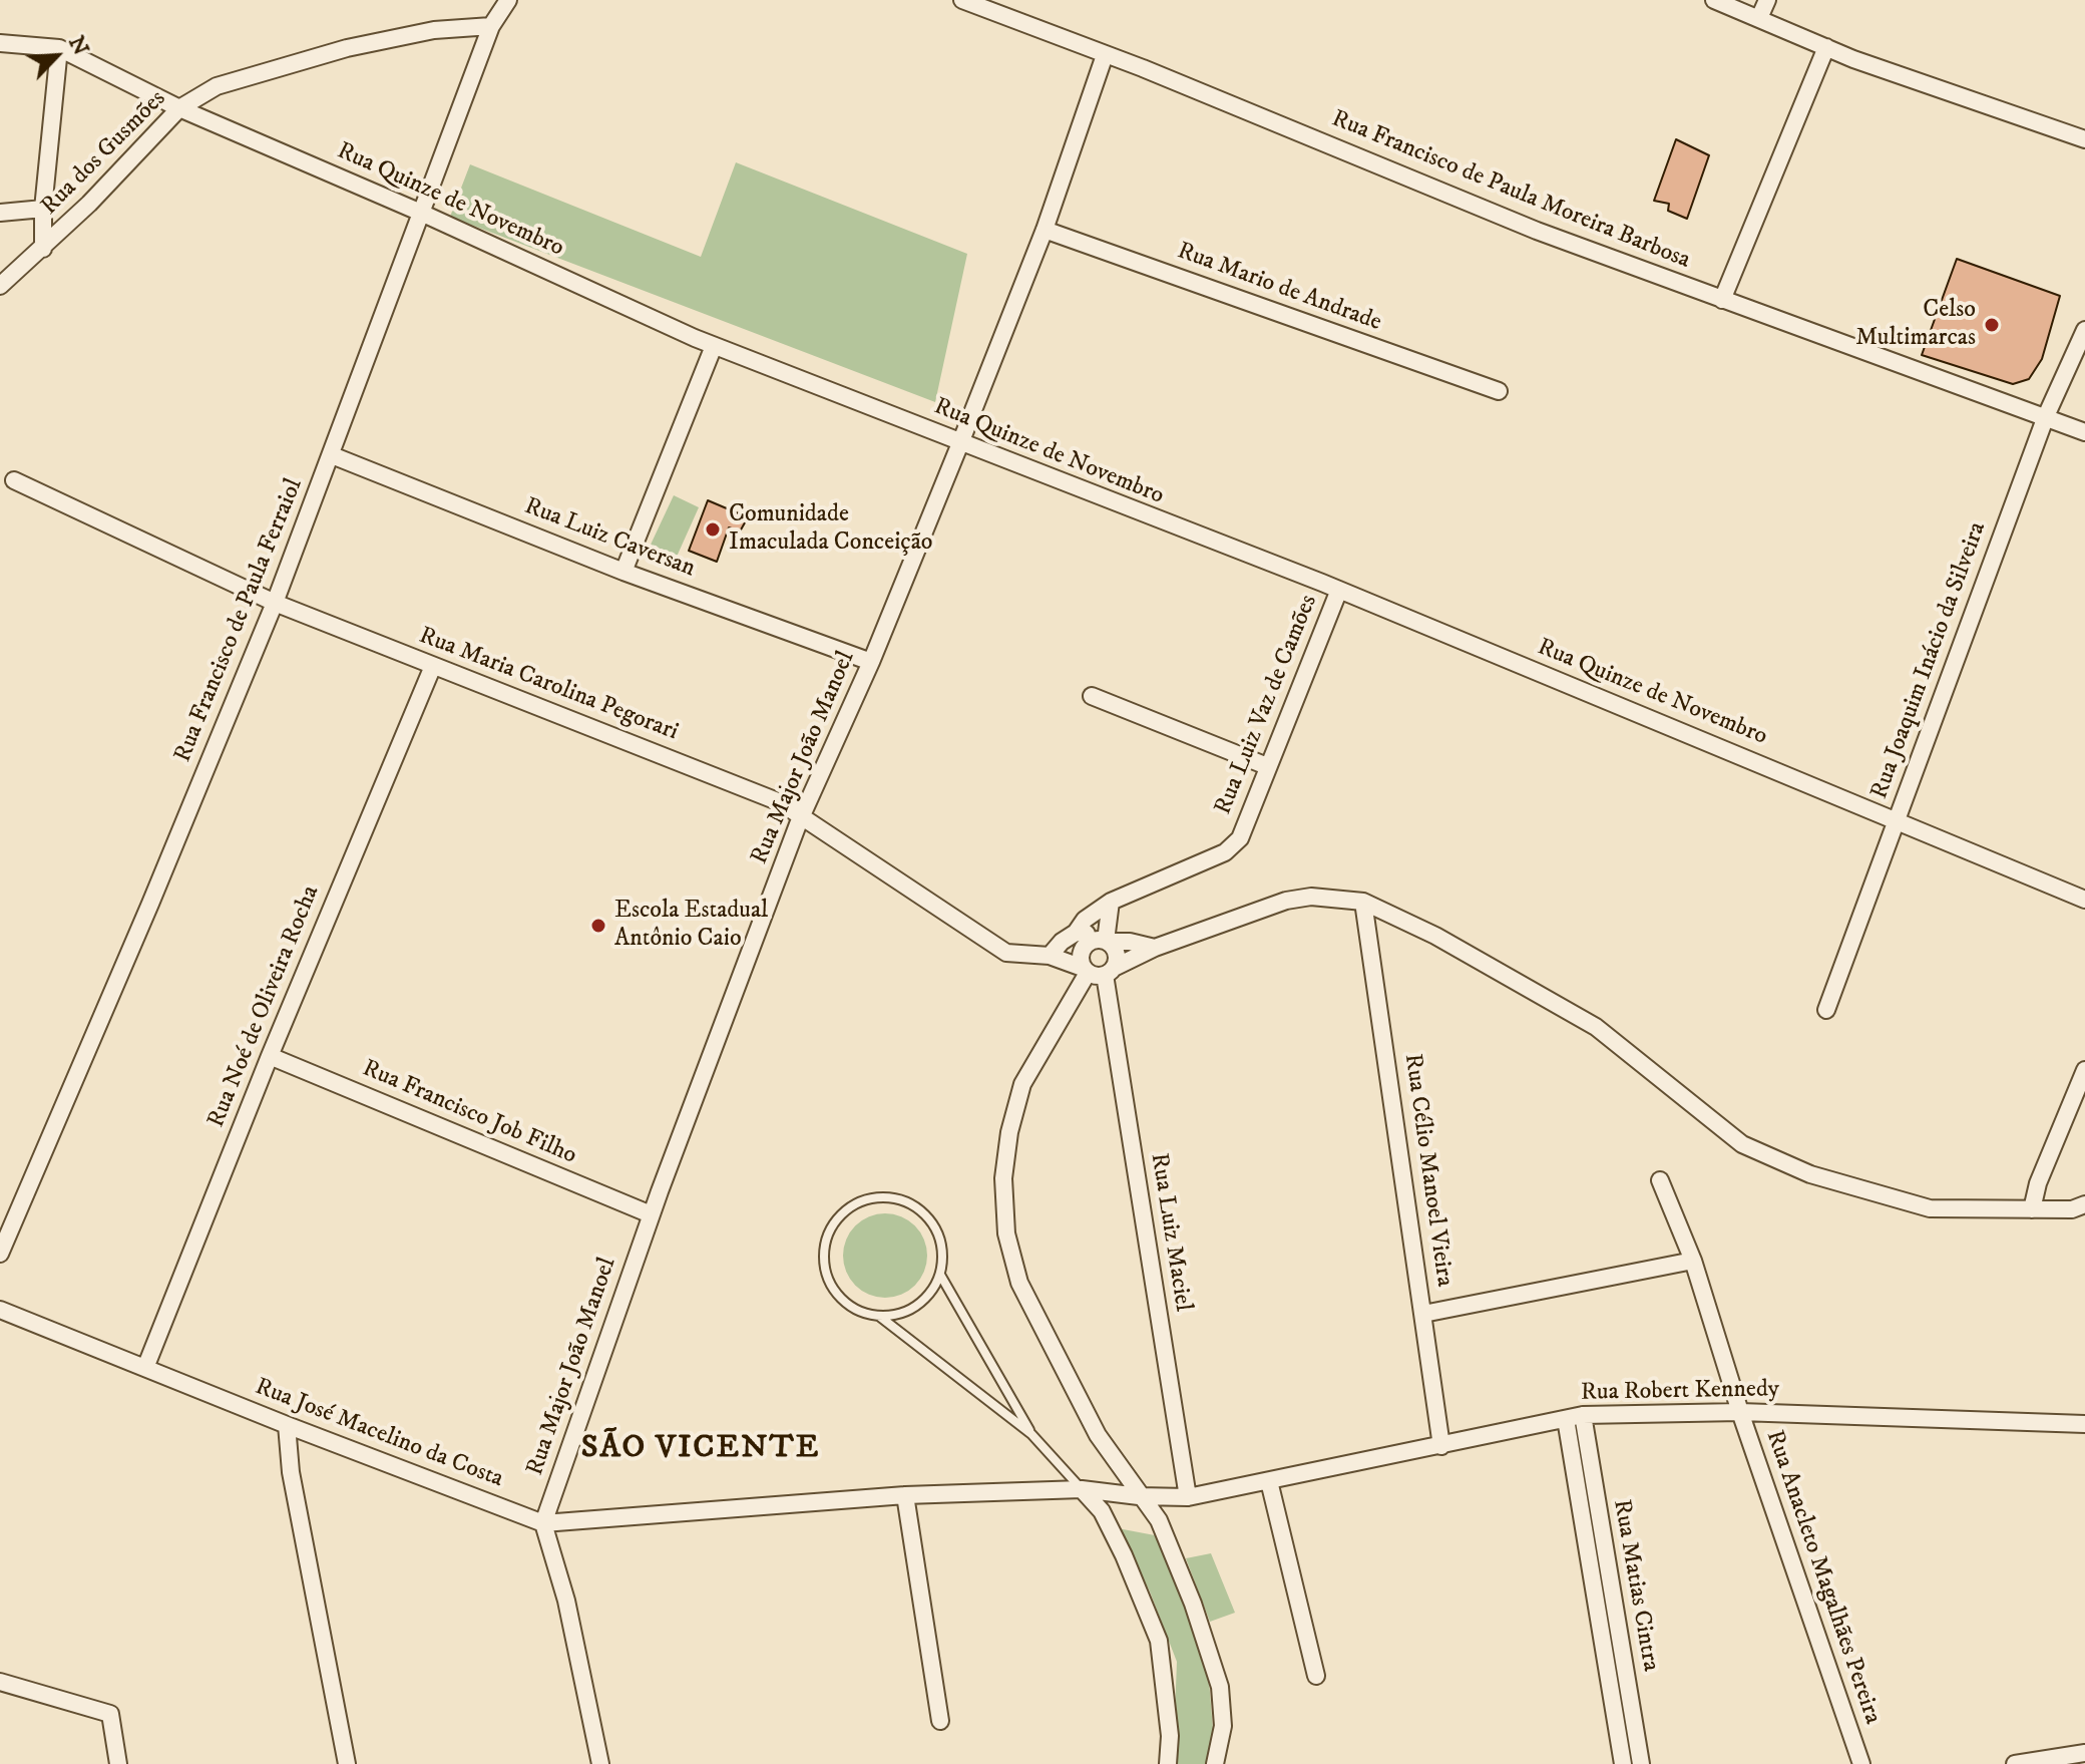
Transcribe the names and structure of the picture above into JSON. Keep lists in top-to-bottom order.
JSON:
{
  "streets": {
    "street": [
      "Rua dos Gusmões",
      "Rua Francisco de Paula Moreira Barbosa",
      "Rua Quinze de Novembro",
      "Rua Mario de Andrade",
      "Rua Luiz Caversan",
      "Rua Francisco de Paula Ferraiol",
      "Rua Joaquim Inácio da Silveira",
      "Rua Maria Carolina Pegorari",
      "Rua Luiz Vaz de Camões",
      "Rua Major João Manoel",
      "Rua Noé de Oliveira Rocha",
      "Rua Francisco Job Filho",
      "Rua Célio Manoel Vieira",
      "Rua Luiz Maciel",
      "Rua Robert Kennedy",
      "Rua José Macelino da Costa",
      "Rua Anacleto Magalhães Pereira",
      "Rua Matias Cintra"
    ]
  },
  "crossings": [
    ["Rua dos Gusmões", "Rua Quinze de Novembro"],
    ["Rua dos Gusmões", "Rua Francisco de Paula Ferraiol"],
    ["Rua Francisco de Paula Moreira Barbosa", "Rua Joaquim Inácio da Silveira"],
    ["Rua Francisco de Paula Moreira Barbosa", "Rua Major João Manoel"],
    ["Rua Quinze de Novembro", "Rua Francisco de Paula Ferraiol"],
    ["Rua Quinze de Novembro", "Rua Joaquim Inácio da Silveira"],
    ["Rua Quinze de Novembro", "Rua Luiz Vaz de Camões"],
    ["Rua Quinze de Novembro", "Rua Major João Manoel"],
    ["Rua Mario de Andrade", "Rua Major João Manoel"],
    ["Rua Luiz Caversan", "Rua Francisco de Paula Ferraiol"],
    ["Rua Luiz Caversan", "Rua Major João Manoel"],
    ["Rua Francisco de Paula Ferraiol", "Rua Maria Carolina Pegorari"],
    ["Rua Maria Carolina Pegorari", "Rua Luiz Vaz de Camões"],
    ["Rua Maria Carolina Pegorari", "Rua Major João Manoel"],
    ["Rua Maria Carolina Pegorari", "Rua Noé de Oliveira Rocha"],
    ["Rua Maria Carolina Pegorari", "Rua Luiz Maciel"],
    ["Rua Major João Manoel", "Rua Francisco Job Filho"],
    ["Rua Major João Manoel", "Rua José Macelino da Costa"],
    ["Rua Noé de Oliveira Rocha", "Rua Francisco Job Filho"],
    ["Rua Noé de Oliveira Rocha", "Rua José Macelino da Costa"],
    ["Rua Célio Manoel Vieira", "Rua Robert Kennedy"],
    ["Rua Luiz Maciel", "Rua Robert Kennedy"],
    ["Rua Robert Kennedy", "Rua José Macelino da Costa"],
    ["Rua Robert Kennedy", "Rua Anacleto Magalhães Pereira"],
    ["Rua Robert Kennedy", "Rua Matias Cintra"]
  ],
  "districts": ["SÃO VICENTE"],
  "places": ["Celso Multimarcas", "Comunidade Imaculada Conceição", "Escola Estadual Antônio Caio"],
  "north": "top right"
}
